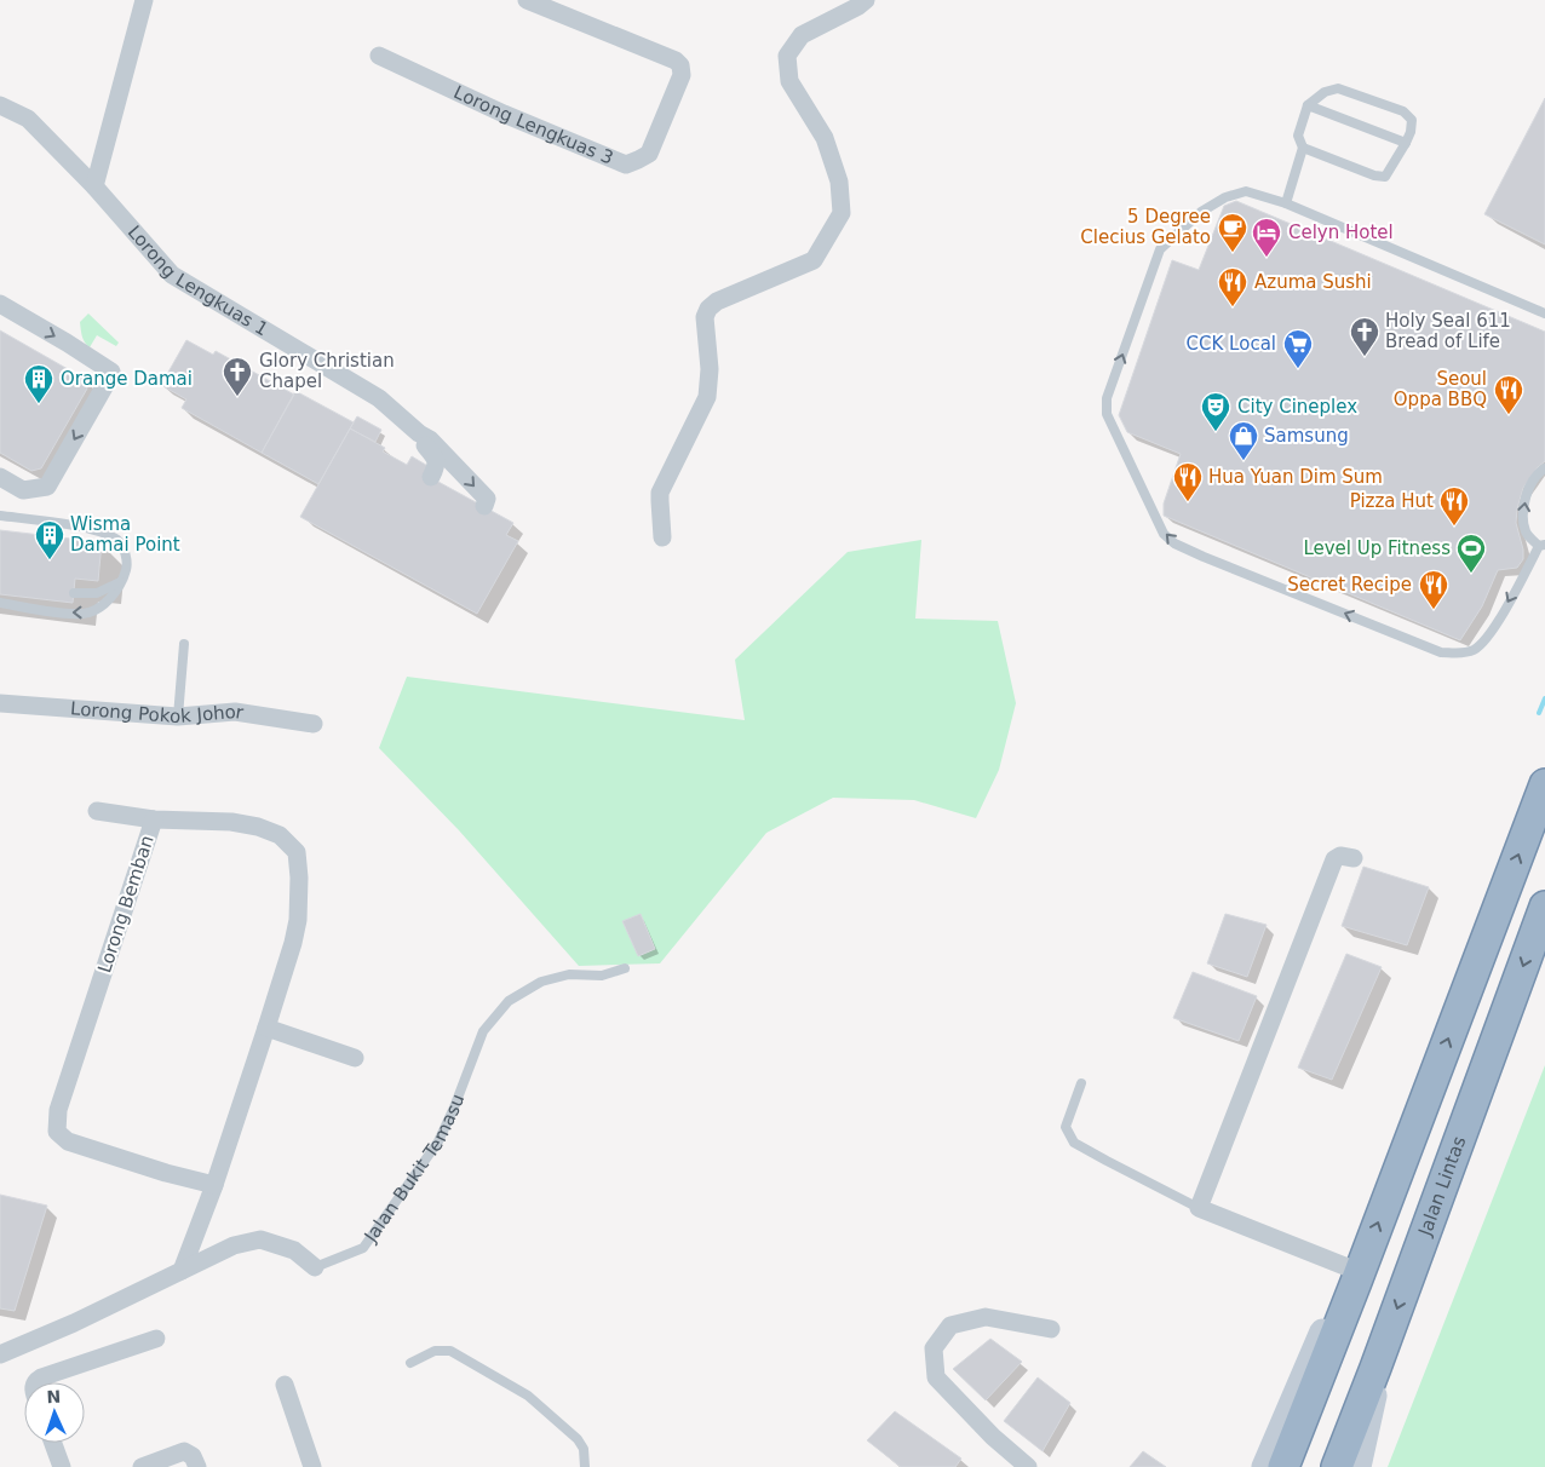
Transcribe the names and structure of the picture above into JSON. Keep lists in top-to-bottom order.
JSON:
{
  "streets": {
    "highway": ["Jalan Lintas"],
    "street": [
      "Lorong Lengkuas 3",
      "Lorong Lengkuas 1",
      "Lorong Pokok Johor",
      "Lorong Bemban",
      "Jalan Bukit Temasu"
    ]
  },
  "crossings": [
    ["Lorong Bemban", "Jalan Bukit Temasu"]
  ],
  "places": {
    "cafe": ["5 Degree Clecius Gelato"],
    "hotel": ["Celyn Hotel"],
    "restaurant": [
      "Azuma Sushi",
      "Seoul Oppa BBQ",
      "Hua Yuan Dim Sum",
      "Pizza Hut",
      "Secret Recipe"
    ],
    "church": ["Holy Seal 611 Bread of Life", "Glory Christian Chapel"],
    "supermarket": ["CCK Local"],
    "building": ["Orange Damai", "Wisma Damai Point"],
    "theatre": ["City Cineplex"],
    "shop": ["Samsung"],
    "sports": ["Level Up Fitness"]
  },
  "north": "top"
}
